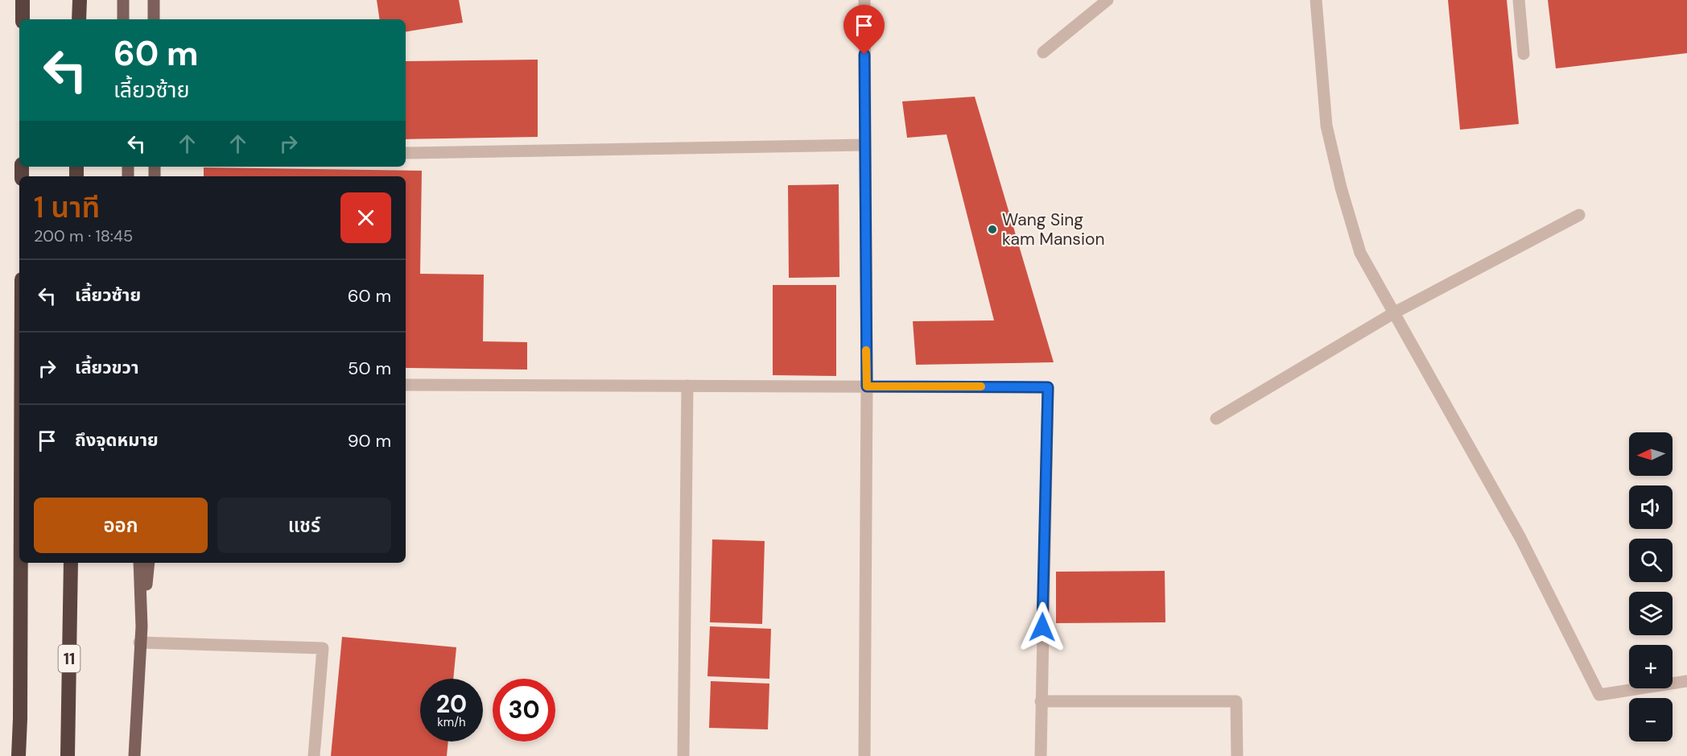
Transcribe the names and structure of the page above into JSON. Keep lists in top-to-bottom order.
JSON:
{
  "streets": {
    "highway": ["11"]
  },
  "places": ["Wang Sing kam Mansion"],
  "north": "left",
  "page": {
    "turn": ["60 m", "เลี้ยวซ้าย"],
    "heading": ["1 นาที", "200 m · 18:45"],
    "list": [
      {
        "name": "เลี้ยวซ้าย",
        "value": "60 m"
      },
      {
        "name": "เลี้ยวขวา",
        "value": "50 m"
      },
      {
        "name": "ถึงจุดหมาย",
        "value": "90 m"
      }
    ],
    "map_buttons": ["+", "−"],
    "buttons": ["ออก", "แชร์"],
    "speed": "20 km/h",
    "limit": "30"
  }
}
